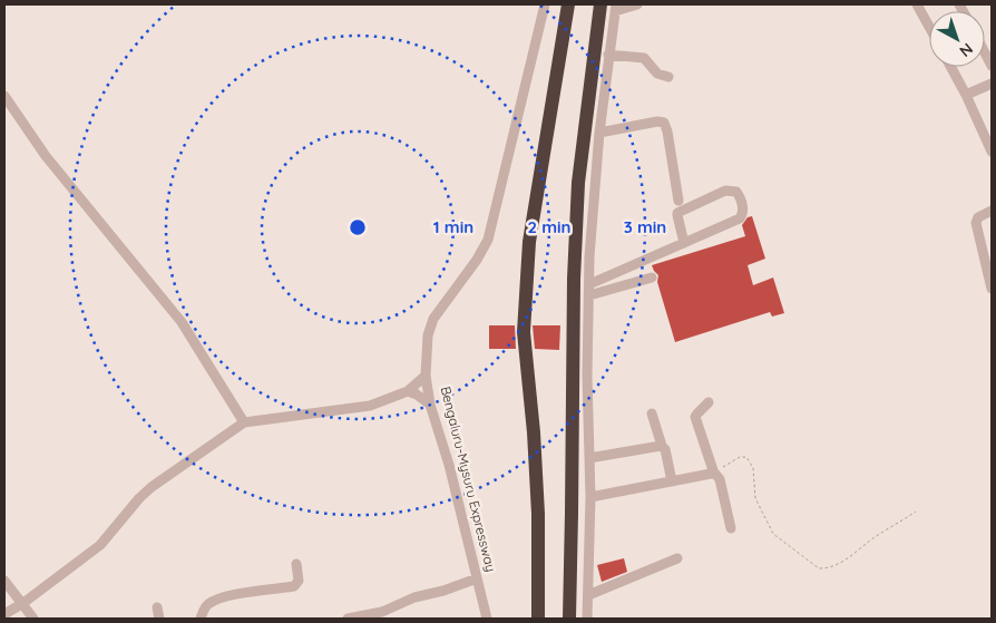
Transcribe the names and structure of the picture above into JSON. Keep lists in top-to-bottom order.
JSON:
{
  "streets": {
    "street": ["Bengaluru-Mysuru Expressway"]
  },
  "north": "bottom right",
  "rings": ["1 min", "2 min", "3 min"]
}
